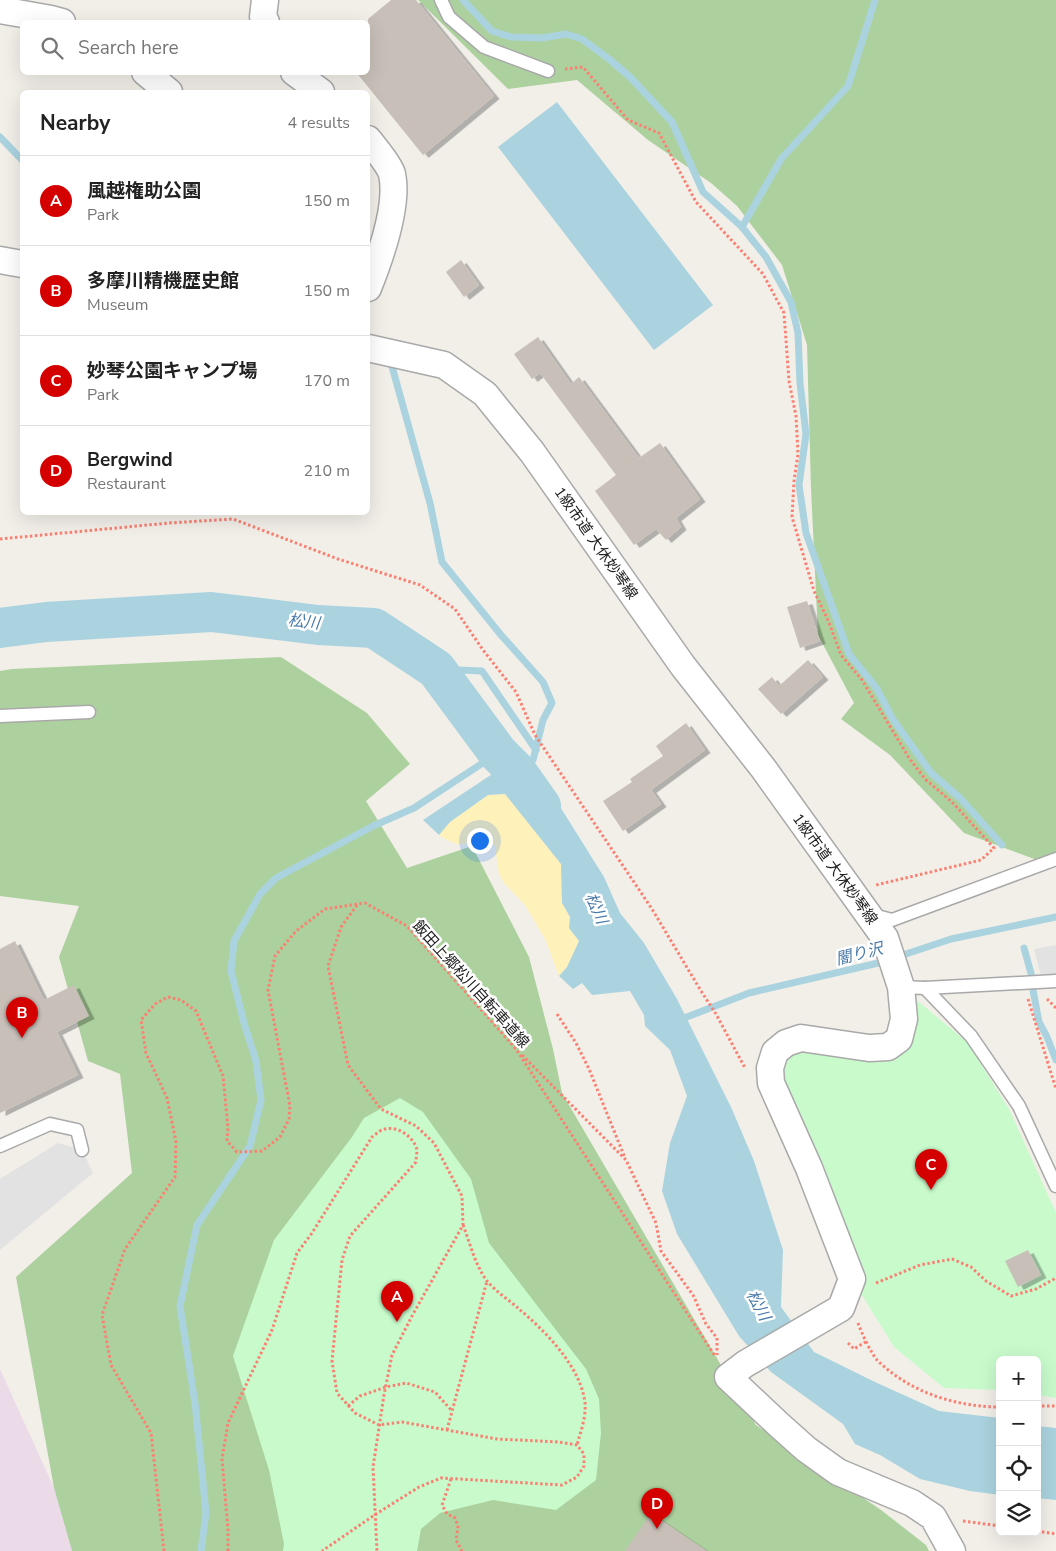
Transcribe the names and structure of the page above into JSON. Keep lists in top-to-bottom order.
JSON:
{
  "streets": {
    "street": ["1級市道 大休妙琴線"],
    "path": ["飯田上郷松川自転車道線"]
  },
  "water": ["松川", "闇り沢"],
  "page": {
    "search": "Search here",
    "heading": ["Nearby", "4 results"],
    "list": [
      {
        "mark": "A",
        "name": "風越権助公園",
        "note": "Park",
        "value": "150 m"
      },
      {
        "mark": "B",
        "name": "多摩川精機歴史館",
        "note": "Museum",
        "value": "150 m"
      },
      {
        "mark": "C",
        "name": "妙琴公園キャンプ場",
        "note": "Park",
        "value": "170 m"
      },
      {
        "mark": "D",
        "name": "Bergwind",
        "note": "Restaurant",
        "value": "210 m"
      }
    ],
    "pins": [
      "B",
      "C",
      "A",
      "D"
    ],
    "map_buttons": ["+", "−"]
  }
}
